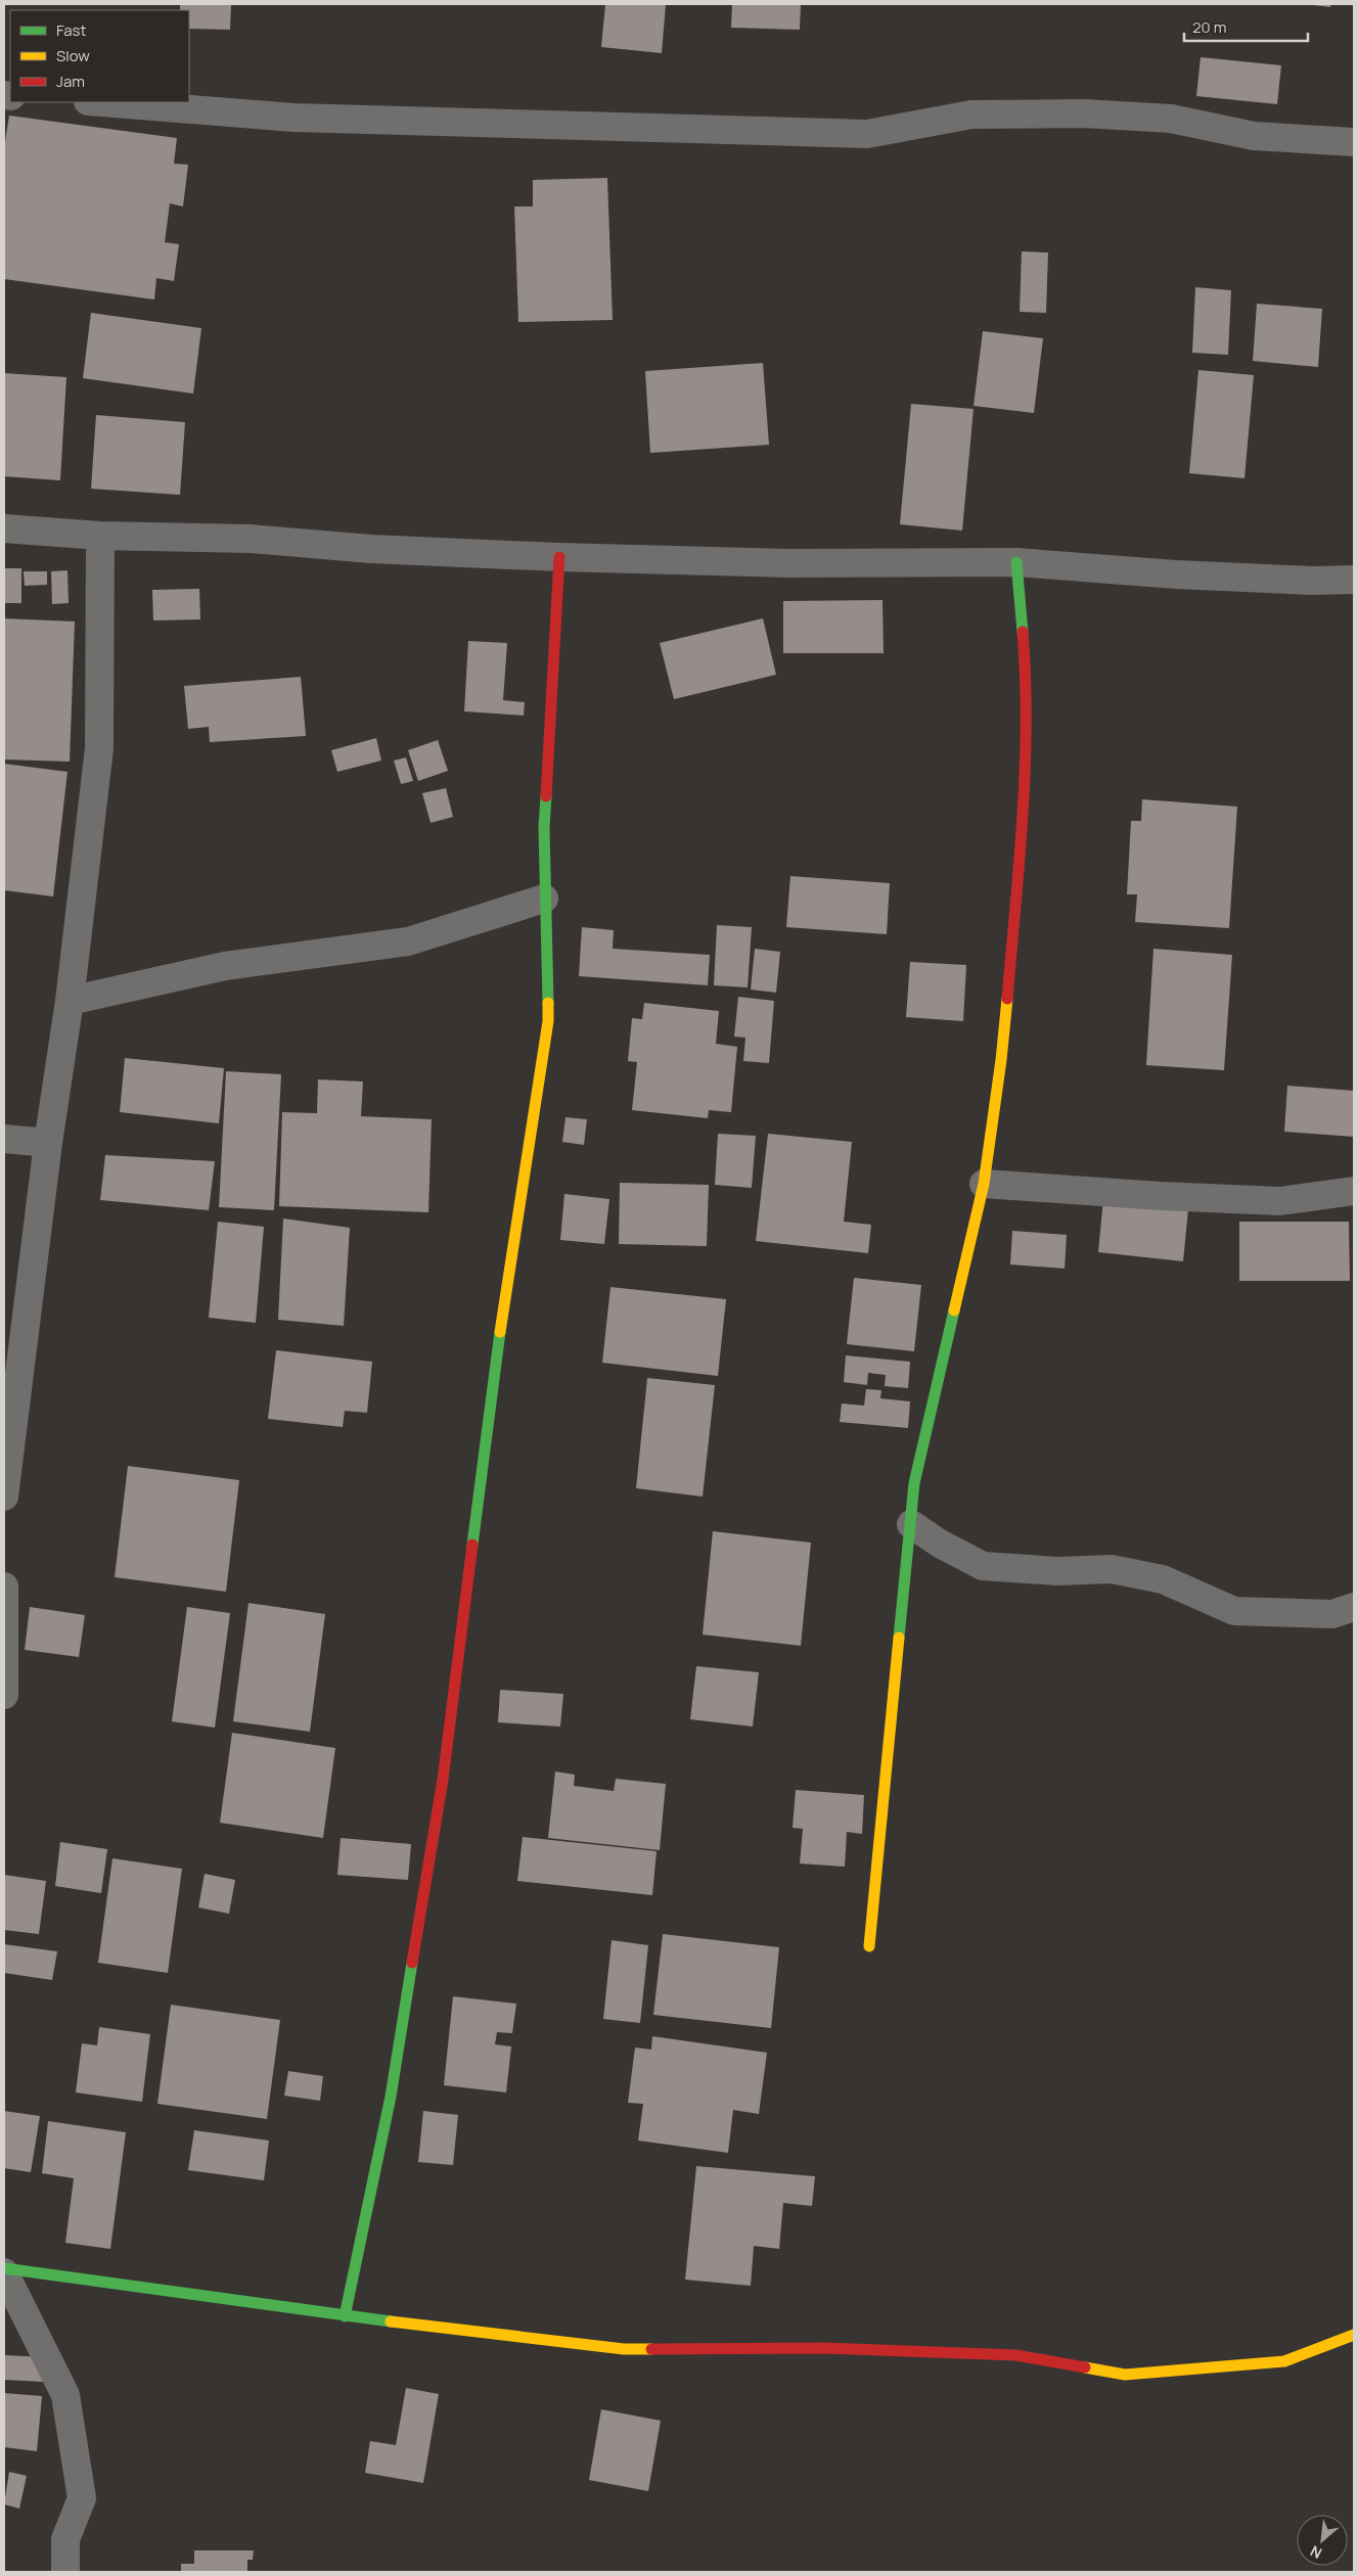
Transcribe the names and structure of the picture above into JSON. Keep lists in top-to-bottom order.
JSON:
{
  "legend": ["Fast", "Slow", "Jam"],
  "scale_bar": "20 m",
  "north": "bottom left"
}
